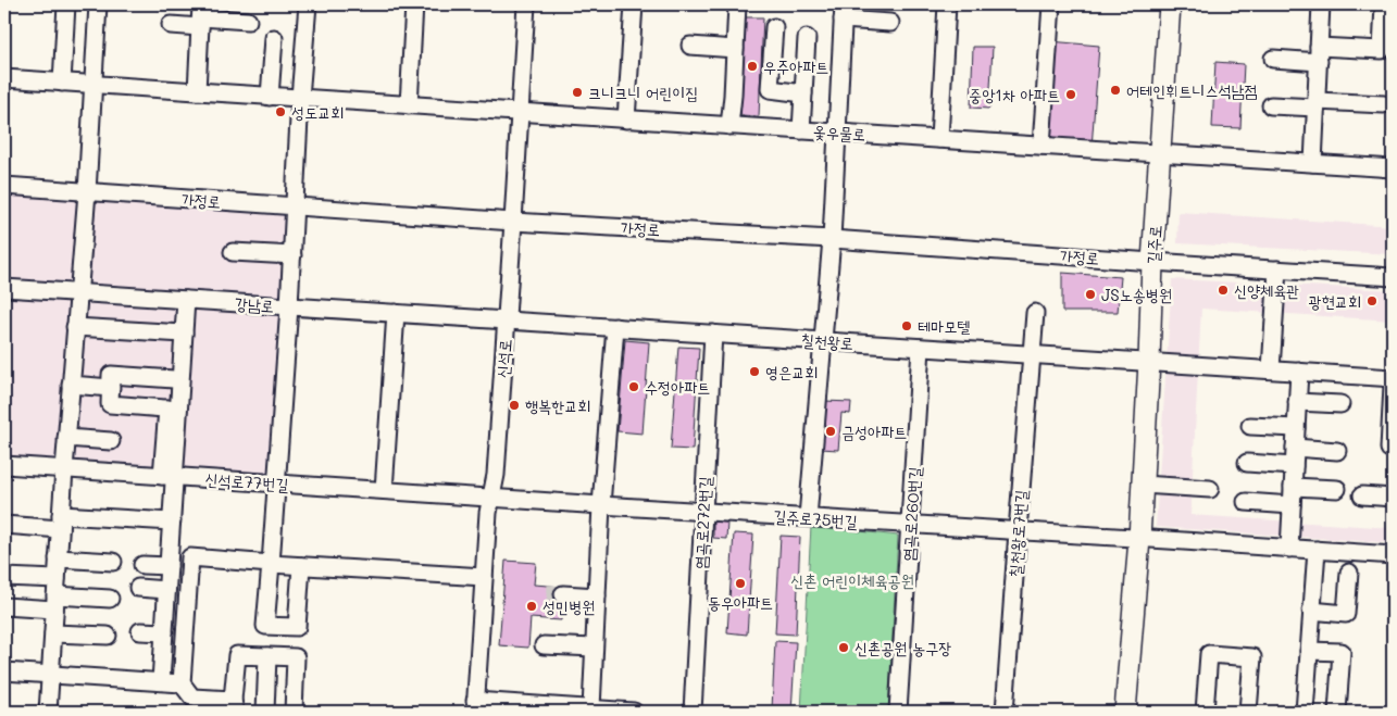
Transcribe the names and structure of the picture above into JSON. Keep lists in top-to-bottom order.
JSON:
{
  "streets": {
    "main road": ["길주로"],
    "street": [
      "옻우물로",
      "가정로",
      "강남로",
      "칠천왕로",
      "신석로",
      "신석로77번길",
      "염곡로260번길",
      "길주로75번길",
      "염곡로272번길",
      "칠천왕로7번길"
    ]
  },
  "crossings": [
    ["옻우물로", "길주로"],
    ["옻우물로", "신석로"],
    ["가정로", "길주로"],
    ["가정로", "신석로"],
    ["길주로", "칠천왕로"],
    ["길주로", "길주로75번길"],
    ["강남로", "칠천왕로"],
    ["강남로", "신석로"],
    ["칠천왕로", "신석로"],
    ["칠천왕로", "염곡로260번길"],
    ["칠천왕로", "염곡로272번길"],
    ["칠천왕로", "칠천왕로7번길"],
    ["신석로", "신석로77번길"],
    ["신석로", "길주로75번길"],
    ["신석로77번길", "길주로75번길"],
    ["염곡로260번길", "길주로75번길"],
    ["길주로75번길", "염곡로272번길"],
    ["길주로75번길", "칠천왕로7번길"]
  ],
  "parks": ["신촌 어린이체육공원"],
  "places": [
    "우주아파트",
    "어테인휘트니스석남점",
    "크니크니 어린이집",
    "중앙1차 아파트",
    "성도교회",
    "신양체육관",
    "JS노송병원",
    "광현교회",
    "테마모텔",
    "영은교회",
    "수정아파트",
    "행복한교회",
    "금성아파트",
    "동우아파트",
    "성민병원",
    "신촌공원 농구장"
  ]
}
